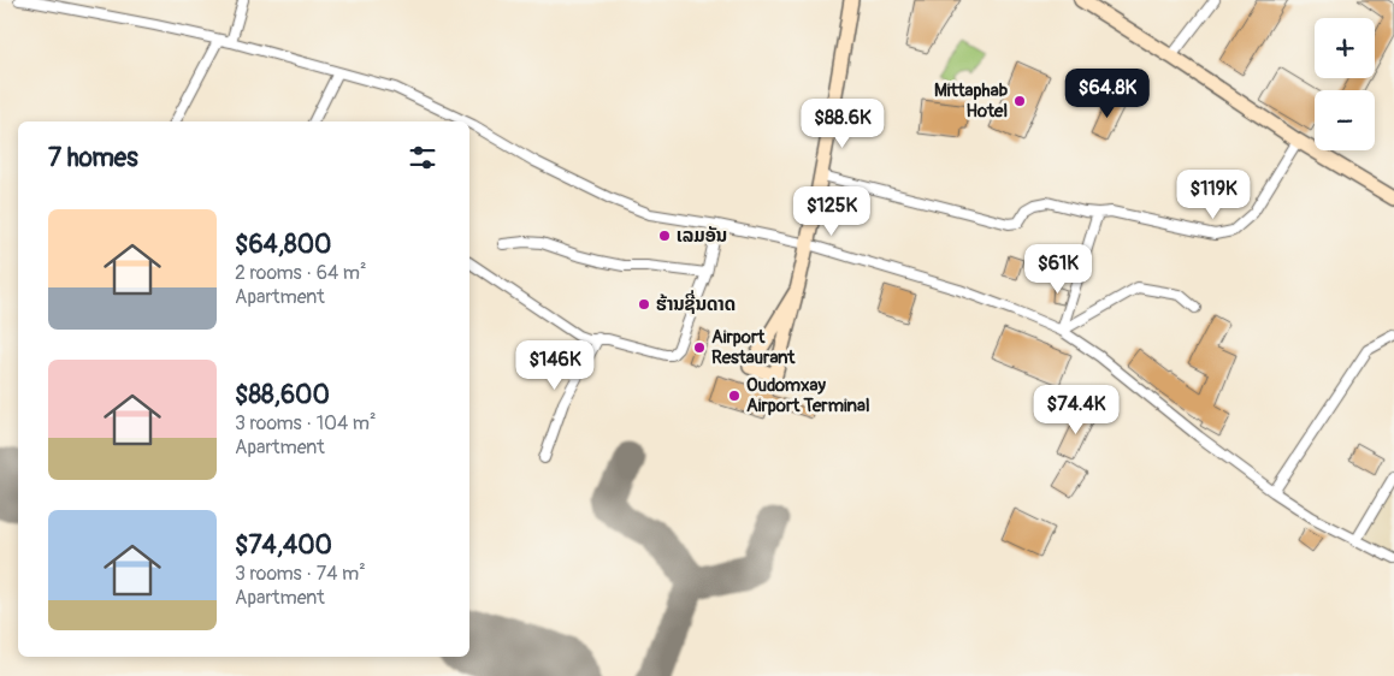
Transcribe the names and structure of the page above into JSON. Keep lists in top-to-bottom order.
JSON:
{
  "places": [
    "Mittaphab Hotel",
    "ເລມອັນ",
    "ຮ້ານຊີ່ນດາດ",
    "Airport Restaurant",
    "Oudomxay Airport Terminal"
  ],
  "page": {
    "map_buttons": ["+", "−"],
    "price": [
      "$64.8K",
      "$88.6K",
      "$119K",
      "$125K",
      "$61K",
      "$146K",
      "$74.4K"
    ],
    "heading": "7 homes",
    "list": [
      {
        "name": "$64,800",
        "note": "2 rooms · 64 m² · Apartment"
      },
      {
        "name": "$88,600",
        "note": "3 rooms · 104 m² · Apartment"
      },
      {
        "name": "$74,400",
        "note": "3 rooms · 74 m² · Apartment"
      }
    ]
  }
}
